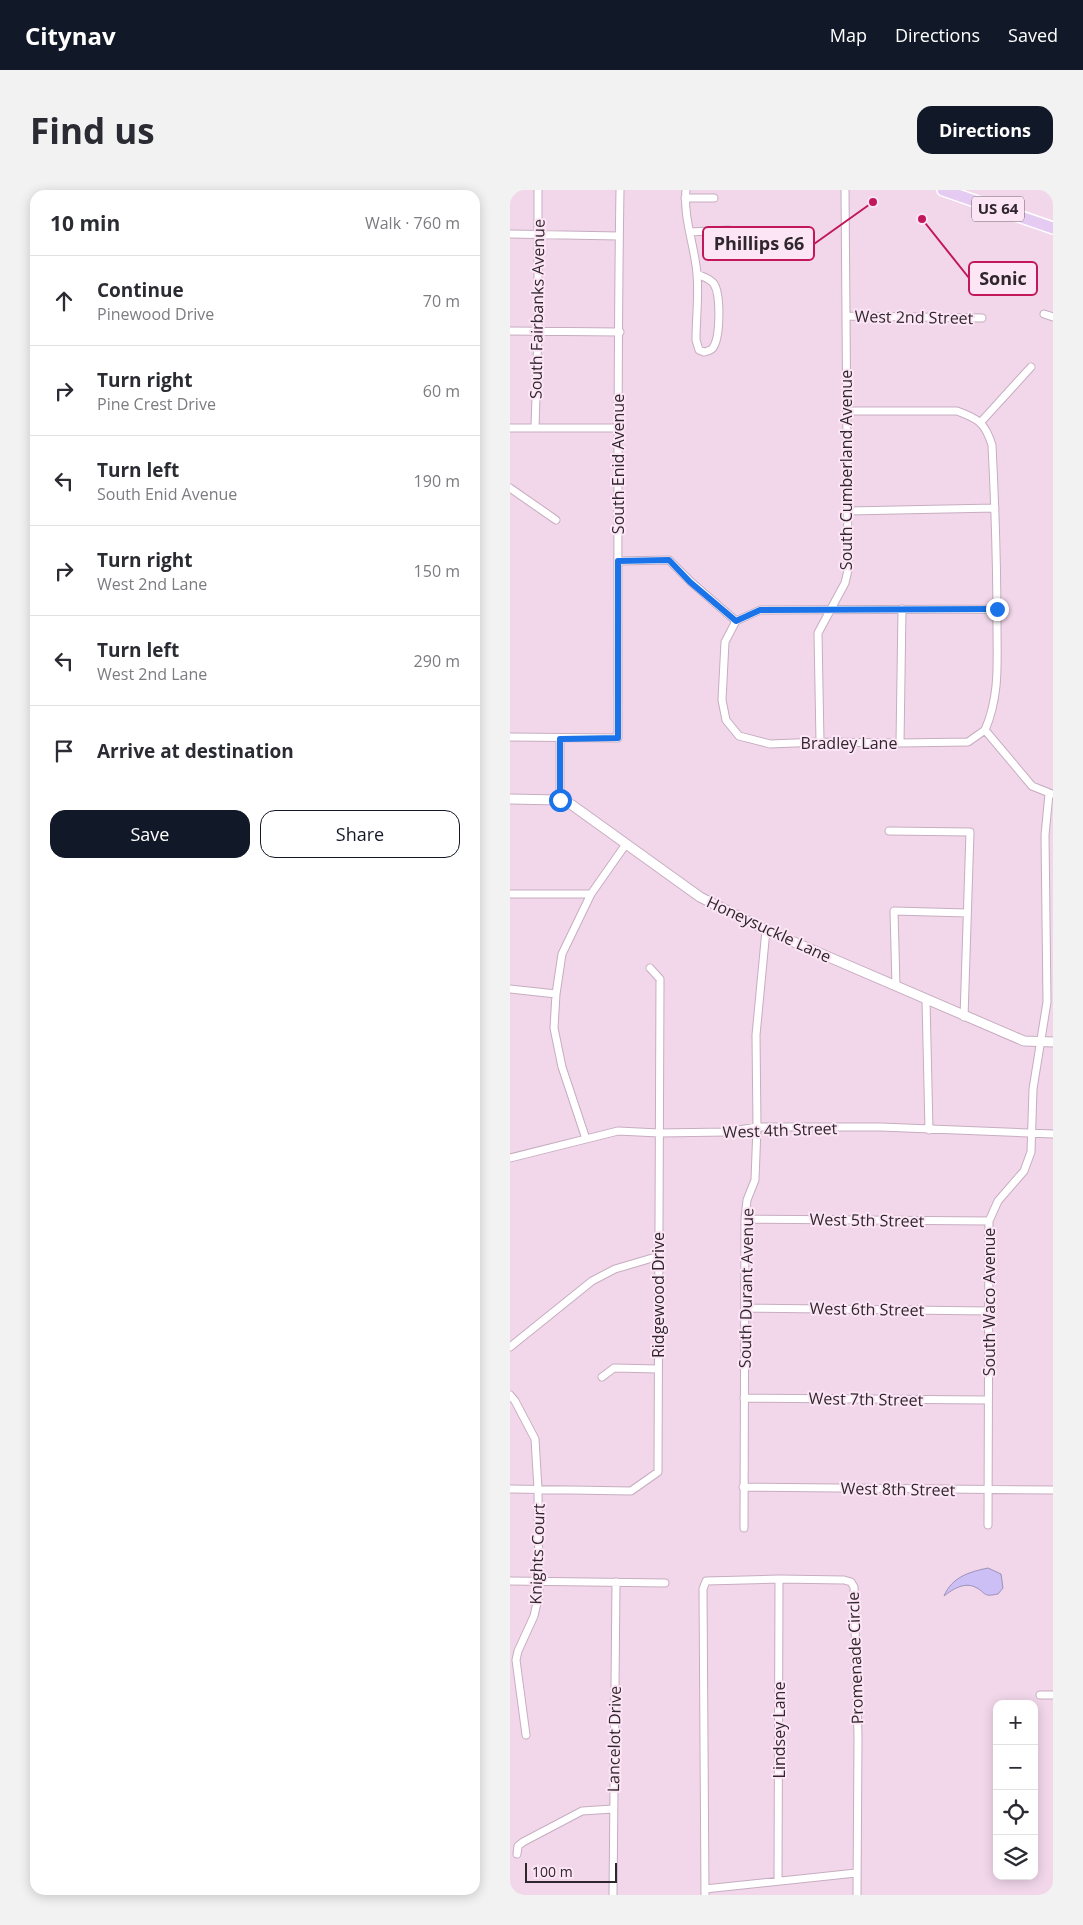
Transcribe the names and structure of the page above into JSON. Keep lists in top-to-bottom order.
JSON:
{
  "streets": {
    "main road": ["US 64"],
    "street": [
      "South Fairbanks Avenue",
      "West 2nd Street",
      "South Enid Avenue",
      "South Cumberland Avenue",
      "Bradley Lane",
      "Honeysuckle Lane",
      "West 4th Street",
      "West 5th Street",
      "South Durant Avenue",
      "Ridgewood Drive",
      "South Waco Avenue",
      "West 6th Street",
      "West 7th Street",
      "West 8th Street",
      "Knights Court",
      "Promenade Circle",
      "Lindsey Lane",
      "Lancelot Drive"
    ]
  },
  "crossings": [
    ["West 2nd Street", "South Cumberland Avenue"],
    ["South Cumberland Avenue", "Bradley Lane"],
    ["Honeysuckle Lane", "South Durant Avenue"],
    ["Honeysuckle Lane", "South Waco Avenue"],
    ["West 4th Street", "South Durant Avenue"],
    ["West 4th Street", "Ridgewood Drive"],
    ["West 4th Street", "South Waco Avenue"],
    ["West 5th Street", "South Durant Avenue"],
    ["West 5th Street", "South Waco Avenue"],
    ["South Durant Avenue", "West 6th Street"],
    ["South Durant Avenue", "West 7th Street"],
    ["South Durant Avenue", "West 8th Street"],
    ["Ridgewood Drive", "Knights Court"],
    ["South Waco Avenue", "West 6th Street"],
    ["South Waco Avenue", "West 7th Street"],
    ["South Waco Avenue", "West 8th Street"],
    ["Promenade Circle", "Lindsey Lane"]
  ],
  "places": ["Phillips 66", "Sonic"],
  "scale_bar": "100 m",
  "page": {
    "header": "Citynav",
    "nav": ["Map", "Directions", "Saved"],
    "buttons": [
      "Directions",
      ["Save", "Share"]
    ],
    "title": "Find us",
    "heading": ["10 min", "Walk · 760 m"],
    "list": [
      ["Continue", "Pinewood Drive", "70 m"],
      ["Turn right", "Pine Crest Drive", "60 m"],
      ["Turn left", "South Enid Avenue", "190 m"],
      ["Turn right", "West 2nd Lane", "150 m"],
      ["Turn left", "West 2nd Lane", "290 m"],
      "Arrive at destination"
    ],
    "map_buttons": ["+", "−"],
    "scale": "100 m"
  }
}
